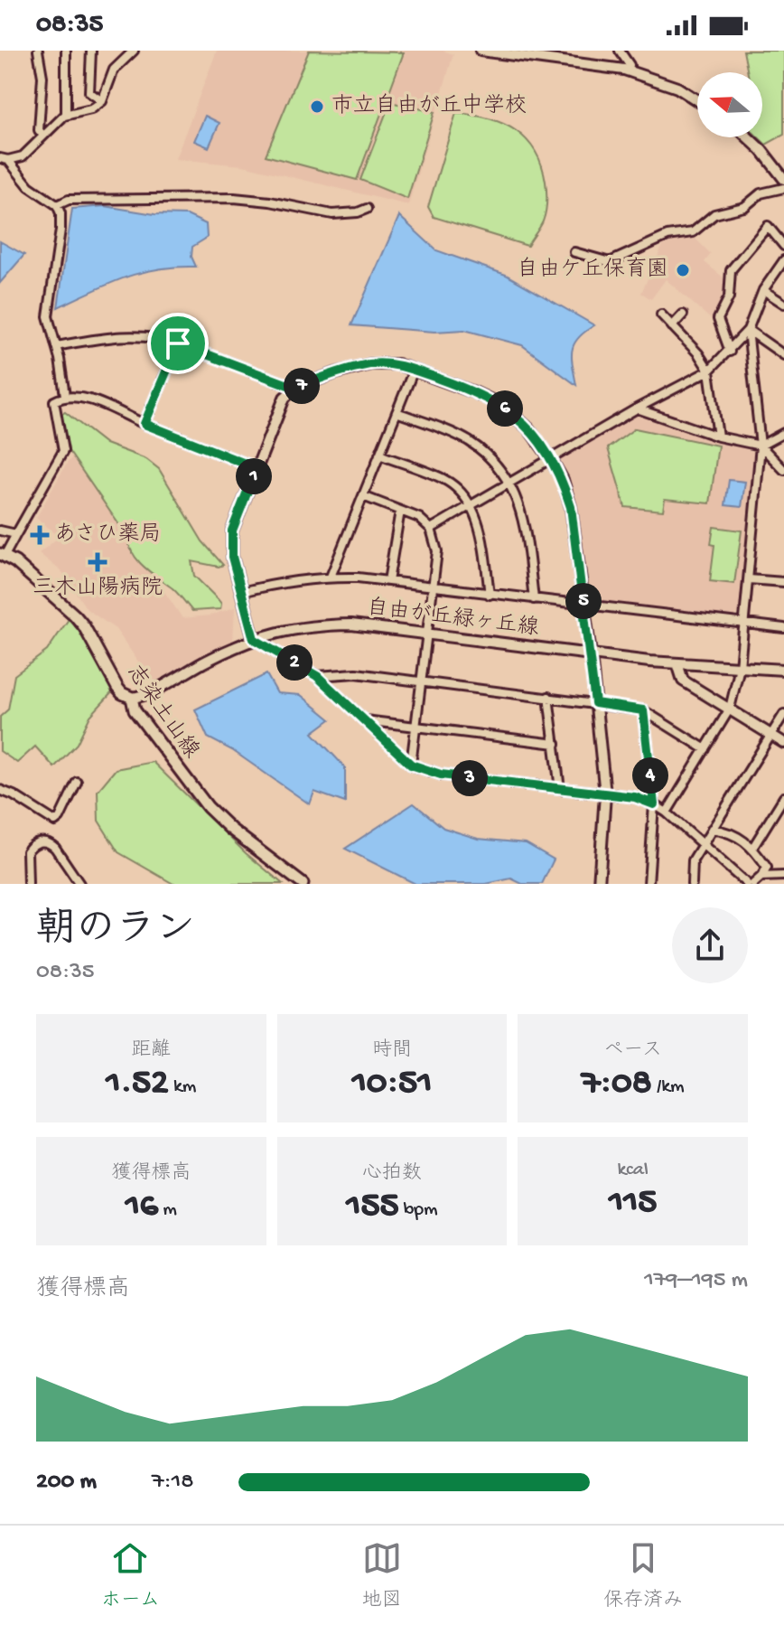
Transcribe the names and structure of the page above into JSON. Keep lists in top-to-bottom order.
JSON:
{
  "streets": {
    "main road": ["志染土山線"],
    "street": ["自由が丘緑ヶ丘線"]
  },
  "crossings": [
    ["自由が丘緑ヶ丘線", "志染土山線"]
  ],
  "places": {
    "other": ["市立自由が丘中学校", "自由ケ丘保育園"],
    "health": ["あさひ薬局", "三木山陽病院"]
  },
  "north": "left",
  "page": {
    "status": "08:35",
    "pins": [
      "7",
      "6",
      "1",
      "5",
      "2",
      "4",
      "3"
    ],
    "heading": ["朝のラン", "08:35"],
    "stats": [
      ["距離", "1.52 km"],
      ["時間", "10:51"],
      ["ペース", "7:08 /km"],
      ["獲得標高", "16 m"],
      ["心拍数", "155 bpm"],
      ["kcal", "115"]
    ],
    "chart": ["獲得標高", "179–195 m"],
    "list": [
      {
        "name": "200 m",
        "note": "7:18"
      }
    ],
    "tabs": ["ホーム", "地図", "保存済み"]
  }
}
